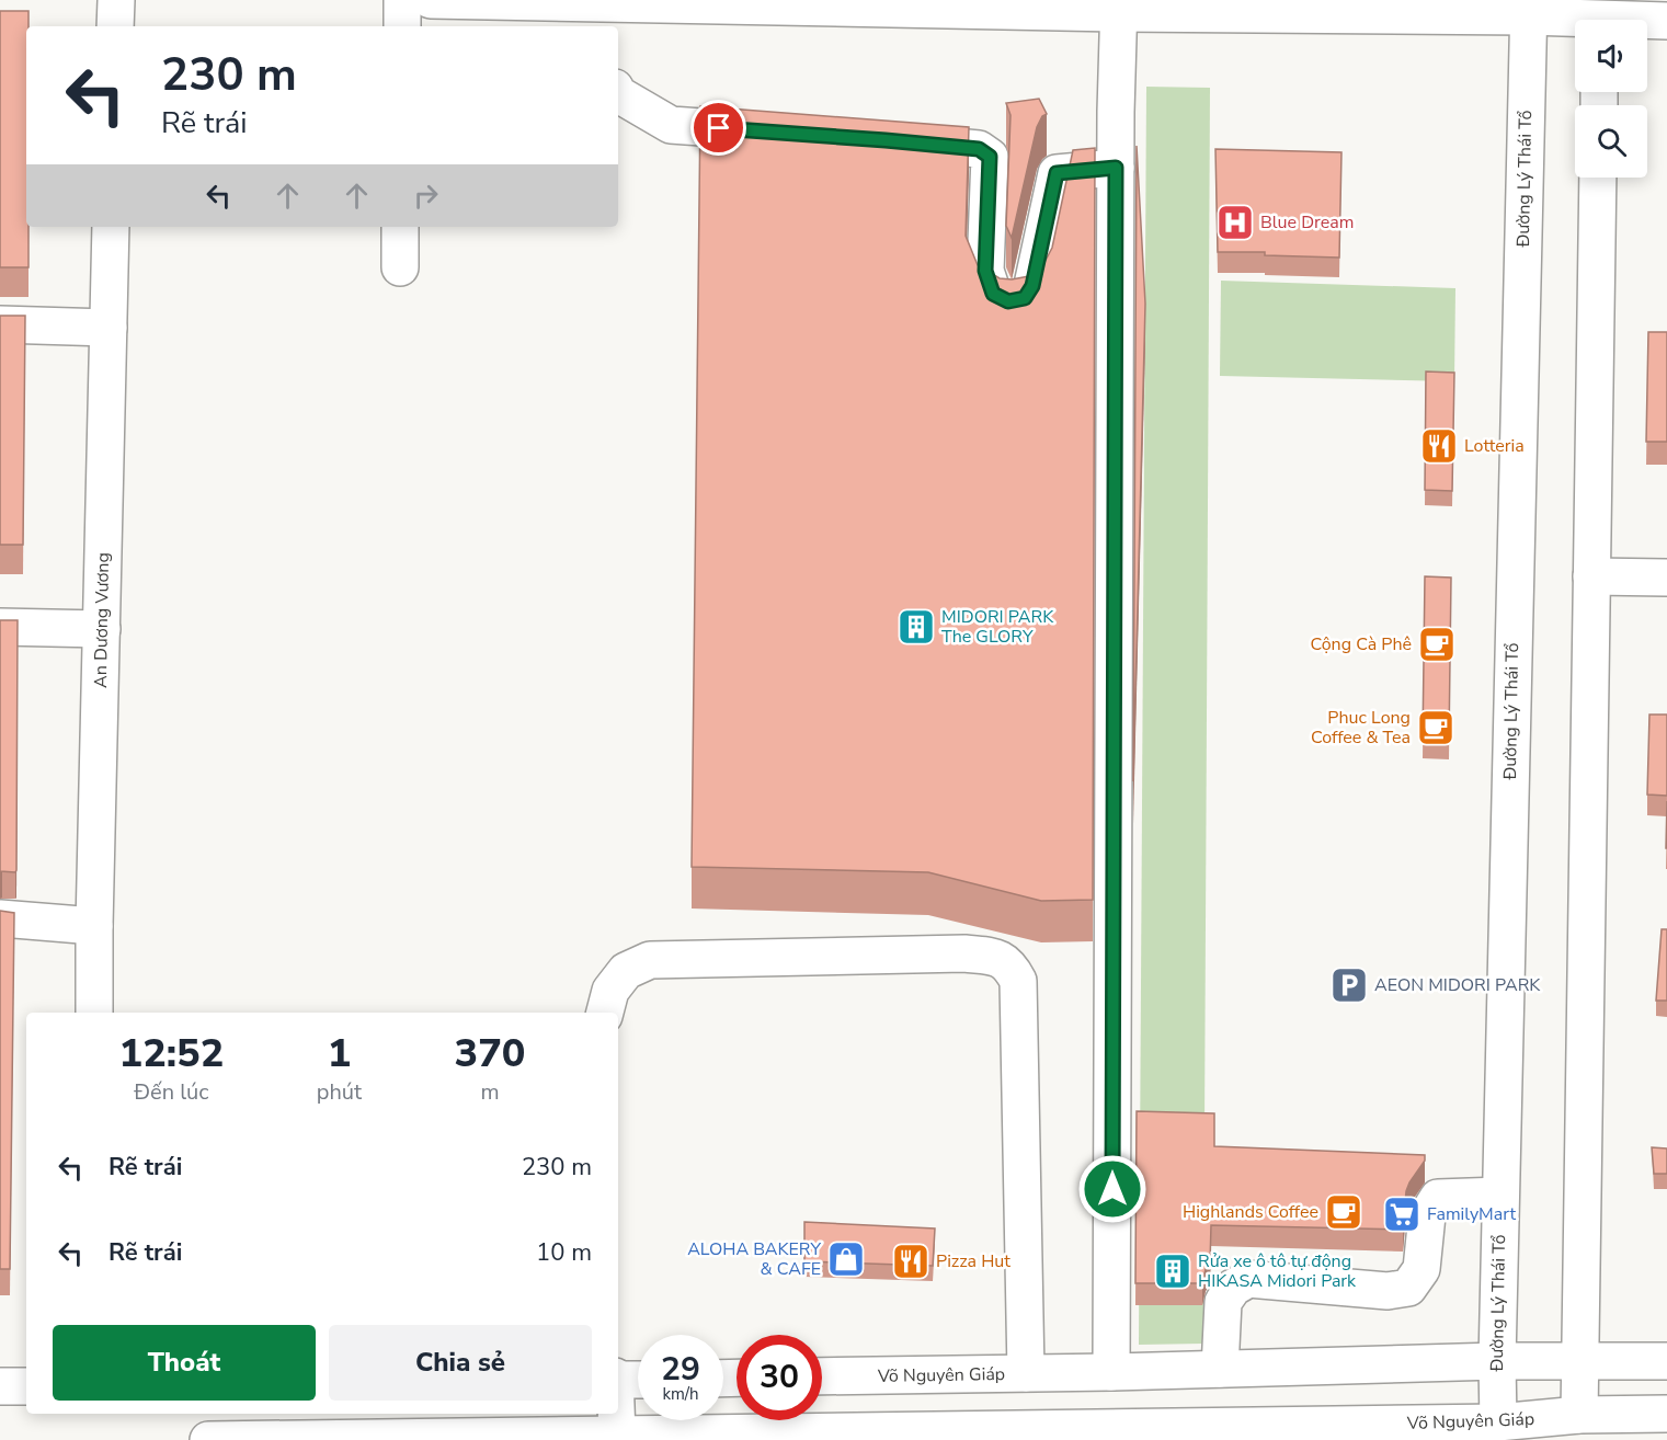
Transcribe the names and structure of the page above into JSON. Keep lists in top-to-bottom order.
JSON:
{
  "streets": {
    "street": ["Đường Lý Thái Tổ", "An Dương Vương", "Võ Nguyên Giáp"]
  },
  "crossings": [
    ["Đường Lý Thái Tổ", "Võ Nguyên Giáp"]
  ],
  "places": {
    "hospital": ["Blue Dream"],
    "restaurant": ["Lotteria", "Pizza Hut"],
    "building": ["MIDORI PARK The GLORY", "Rửa xe ô tô tự động HIKASA Midori Park"],
    "cafe": ["Cộng Cà Phê", "Phuc Long Coffee & Tea", "Highlands Coffee"],
    "parking": ["AEON MIDORI PARK"],
    "supermarket": ["FamilyMart"],
    "shop": ["ALOHA BAKERY & CAFE"]
  },
  "page": {
    "turn": ["230 m", "Rẽ trái"],
    "eta": [
      "12:52",
      "Đến lúc",
      "1",
      "phút",
      "370",
      "m"
    ],
    "list": [
      {
        "name": "Rẽ trái",
        "value": "230 m"
      },
      {
        "name": "Rẽ trái",
        "value": "10 m"
      }
    ],
    "buttons": ["Thoát", "Chia sẻ"],
    "speed": "29 km/h",
    "limit": "30"
  }
}
